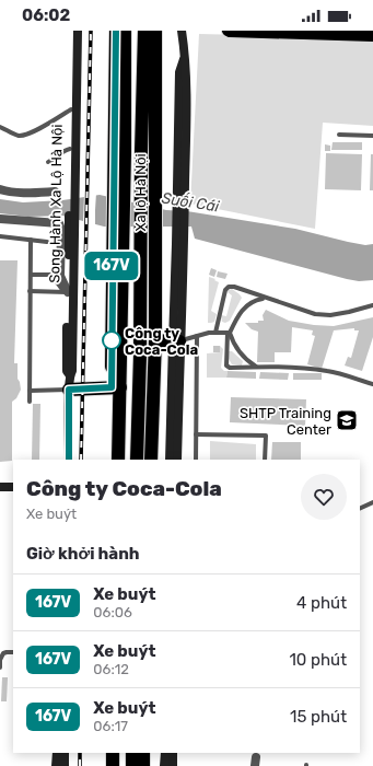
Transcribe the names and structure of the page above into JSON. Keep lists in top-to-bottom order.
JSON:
{
  "streets": {
    "highway": ["Xa lộ Hà Nội"],
    "main road": ["Song Hành Xa Lộ Hà Nội"]
  },
  "water": ["Suối Cái"],
  "places": {
    "other": ["Công ty Coca-Cola"],
    "school or university": ["SHTP Training Center"]
  },
  "lines": ["bus line 167V"],
  "page": {
    "status": "06:02",
    "on_map": "167V",
    "heading": [
      ["Công ty Coca-Cola", "Xe buýt"],
      "Giờ khởi hành"
    ],
    "list": [
      {
        "mark": "167V",
        "name": "Xe buýt",
        "note": "06:06",
        "value": "4 phút"
      },
      {
        "mark": "167V",
        "name": "Xe buýt",
        "note": "06:12",
        "value": "10 phút"
      },
      {
        "mark": "167V",
        "name": "Xe buýt",
        "note": "06:17",
        "value": "15 phút"
      }
    ]
  }
}
